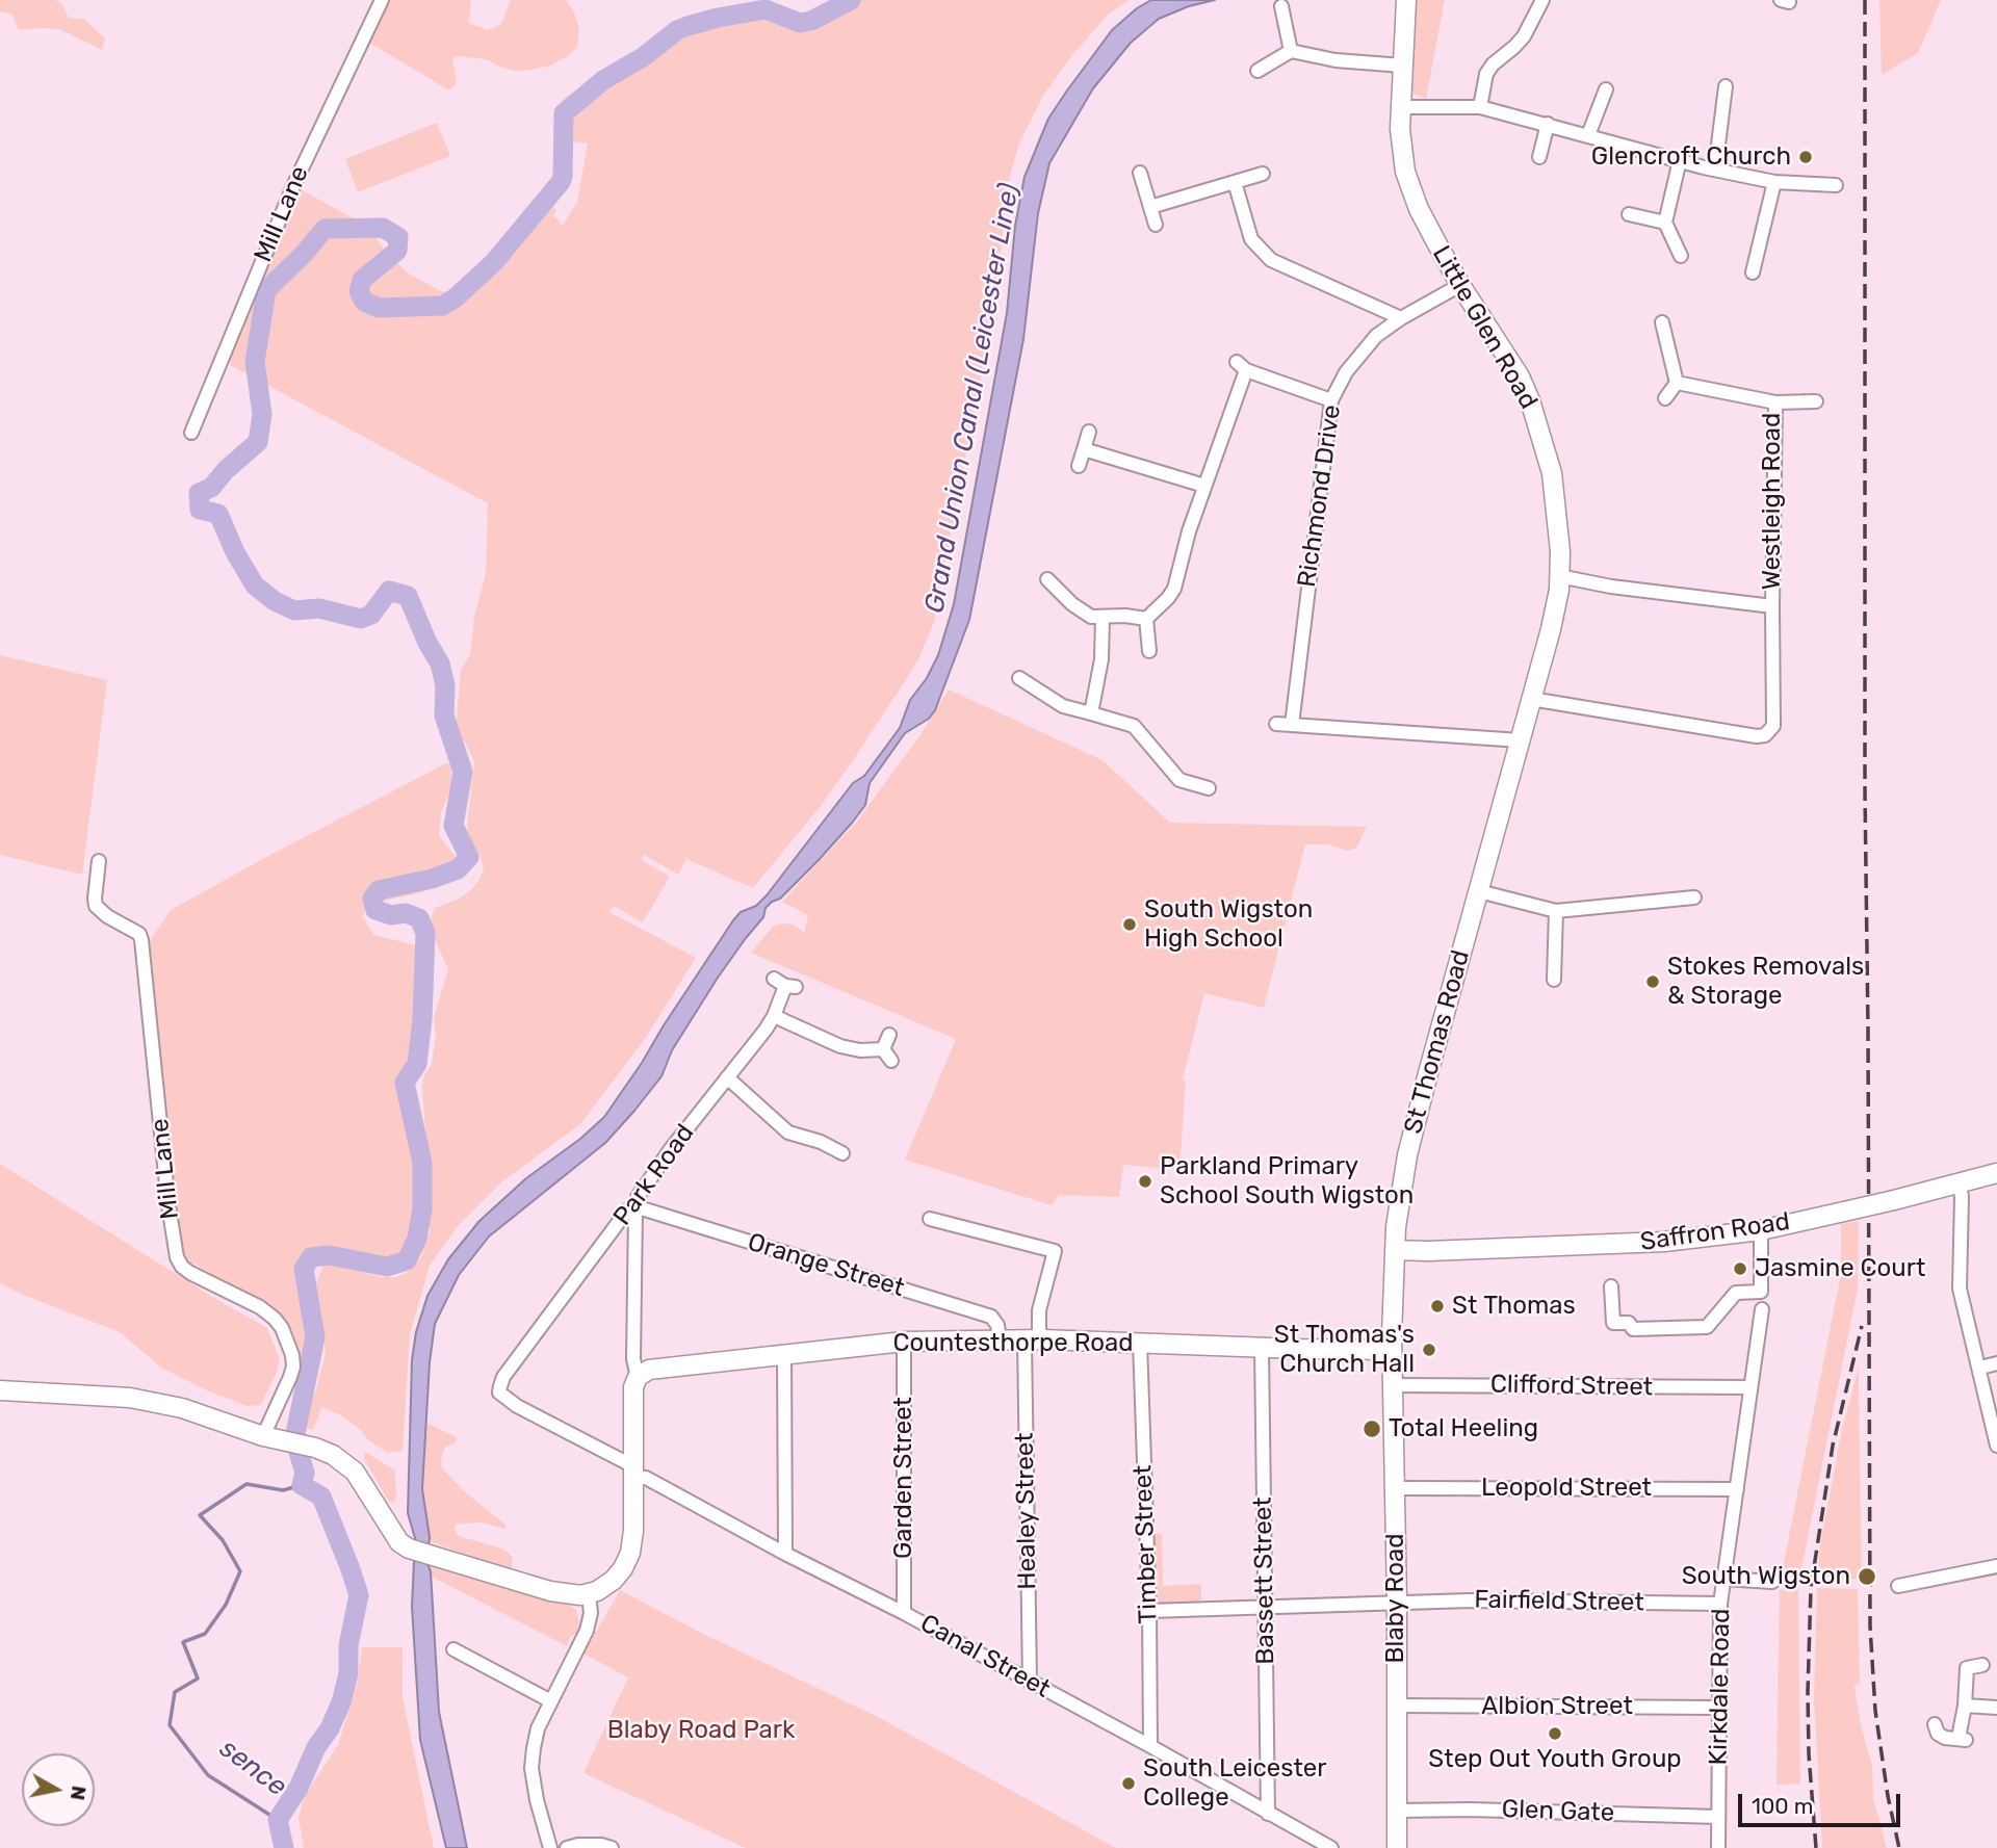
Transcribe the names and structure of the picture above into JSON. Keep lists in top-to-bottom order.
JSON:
{
  "streets": {
    "main road": [
      "Little Glen Road",
      "St Thomas Road",
      "Saffron Road",
      "Countesthorpe Road",
      "Blaby Road"
    ],
    "street": [
      "Mill Lane",
      "Richmond Drive",
      "Westleigh Road",
      "Park Road",
      "Orange Street",
      "Clifford Street",
      "Garden Street",
      "Leopold Street",
      "Healey Street",
      "Timber Street",
      "Bassett Street",
      "Fairfield Street",
      "Canal Street",
      "Kirkdale Road",
      "Albion Street",
      "Glen Gate"
    ]
  },
  "crossings": [
    ["Little Glen Road", "Richmond Drive"],
    ["Little Glen Road", "Westleigh Road"],
    ["Little Glen Road", "St Thomas Road"],
    ["St Thomas Road", "Saffron Road"],
    ["St Thomas Road", "Countesthorpe Road"],
    ["St Thomas Road", "Blaby Road"],
    ["Park Road", "Orange Street"],
    ["Park Road", "Canal Street"],
    ["Orange Street", "Countesthorpe Road"],
    ["Countesthorpe Road", "Garden Street"],
    ["Countesthorpe Road", "Healey Street"],
    ["Countesthorpe Road", "Timber Street"],
    ["Countesthorpe Road", "Bassett Street"],
    ["Countesthorpe Road", "Blaby Road"],
    ["Clifford Street", "Blaby Road"],
    ["Clifford Street", "Kirkdale Road"],
    ["Garden Street", "Canal Street"],
    ["Leopold Street", "Blaby Road"],
    ["Leopold Street", "Kirkdale Road"],
    ["Healey Street", "Canal Street"],
    ["Timber Street", "Fairfield Street"],
    ["Timber Street", "Canal Street"],
    ["Bassett Street", "Fairfield Street"],
    ["Bassett Street", "Canal Street"],
    ["Blaby Road", "Fairfield Street"],
    ["Blaby Road", "Albion Street"],
    ["Blaby Road", "Glen Gate"],
    ["Fairfield Street", "Kirkdale Road"],
    ["Kirkdale Road", "Albion Street"],
    ["Kirkdale Road", "Glen Gate"]
  ],
  "water": ["Grand Union Canal (Leicester Line)", "sence"],
  "parks": ["Blaby Road Park"],
  "places": [
    "Glencroft Church",
    "South Wigston High School",
    "Stokes Removals & Storage",
    "Parkland Primary School South Wigston",
    "Jasmine Court",
    "St Thomas",
    "St Thomas's Church Hall",
    "Total Heeling",
    "South Wigston",
    "Step Out Youth Group",
    "South Leicester College"
  ],
  "scale_bar": "100 m",
  "north": "right"
}
